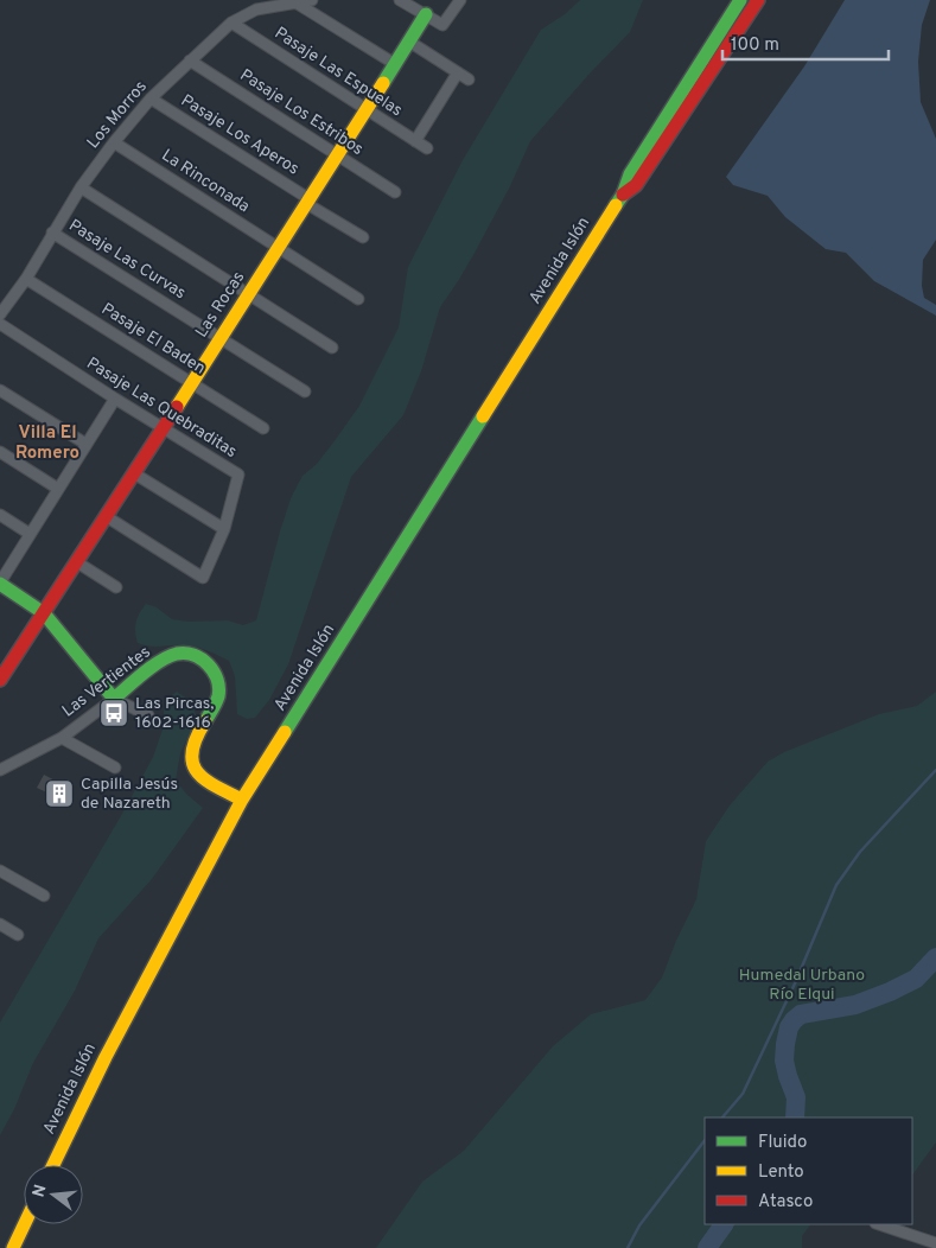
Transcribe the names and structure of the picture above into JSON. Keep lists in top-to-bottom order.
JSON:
{
  "streets": {
    "main road": ["Avenida Islón", "Las Rocas", "Las Vertientes"],
    "street": [
      "Pasaje Las Espuelas",
      "Pasaje Los Estribos",
      "Los Morros",
      "Pasaje Los Aperos",
      "La Rinconada",
      "Pasaje Las Curvas",
      "Pasaje El Baden",
      "Pasaje Las Quebraditas"
    ]
  },
  "crossings": [
    ["Pasaje Las Espuelas", "Los Morros"],
    ["Pasaje Las Espuelas", "Las Rocas"],
    ["Pasaje Los Estribos", "Los Morros"],
    ["Pasaje Los Estribos", "Las Rocas"],
    ["Los Morros", "Pasaje Los Aperos"],
    ["Los Morros", "La Rinconada"],
    ["Los Morros", "Pasaje Las Curvas"],
    ["Los Morros", "Pasaje El Baden"],
    ["Pasaje Los Aperos", "Las Rocas"],
    ["La Rinconada", "Las Rocas"],
    ["Pasaje Las Curvas", "Las Rocas"],
    ["Avenida Islón", "Las Vertientes"],
    ["Las Rocas", "Pasaje El Baden"],
    ["Las Rocas", "Pasaje Las Quebraditas"]
  ],
  "districts": ["Villa El Romero"],
  "parks": ["Humedal Urbano Río Elqui"],
  "places": {
    "bus stop": ["Las Pircas, 1602-1616"],
    "building": ["Capilla Jesús de Nazareth"]
  },
  "legend": ["Fluido", "Lento", "Atasco"],
  "scale_bar": "100 m",
  "north": "left"
}
